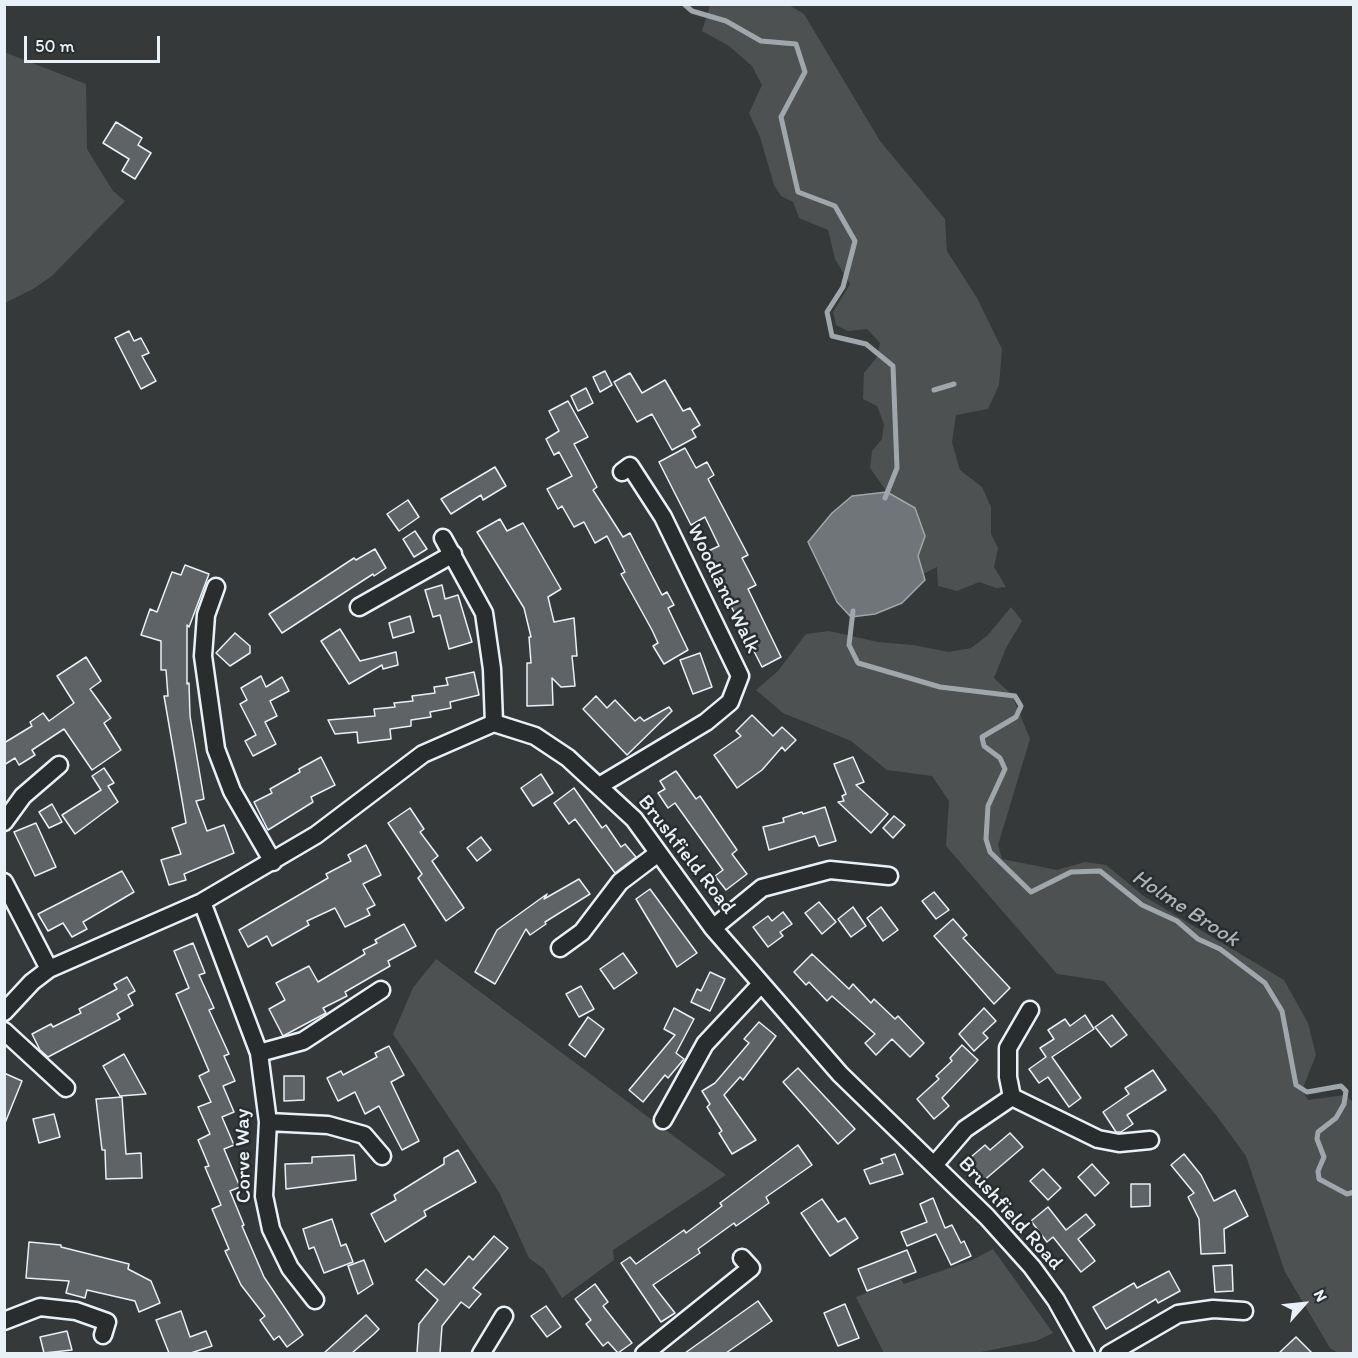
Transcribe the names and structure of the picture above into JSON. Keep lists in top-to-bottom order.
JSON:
{
  "streets": {
    "street": ["Woodland Walk", "Brushfield Road", "Corve Way"]
  },
  "crossings": [
    ["Woodland Walk", "Brushfield Road"]
  ],
  "water": ["Holme Brook"],
  "scale_bar": "50 m",
  "north": "top right"
}
